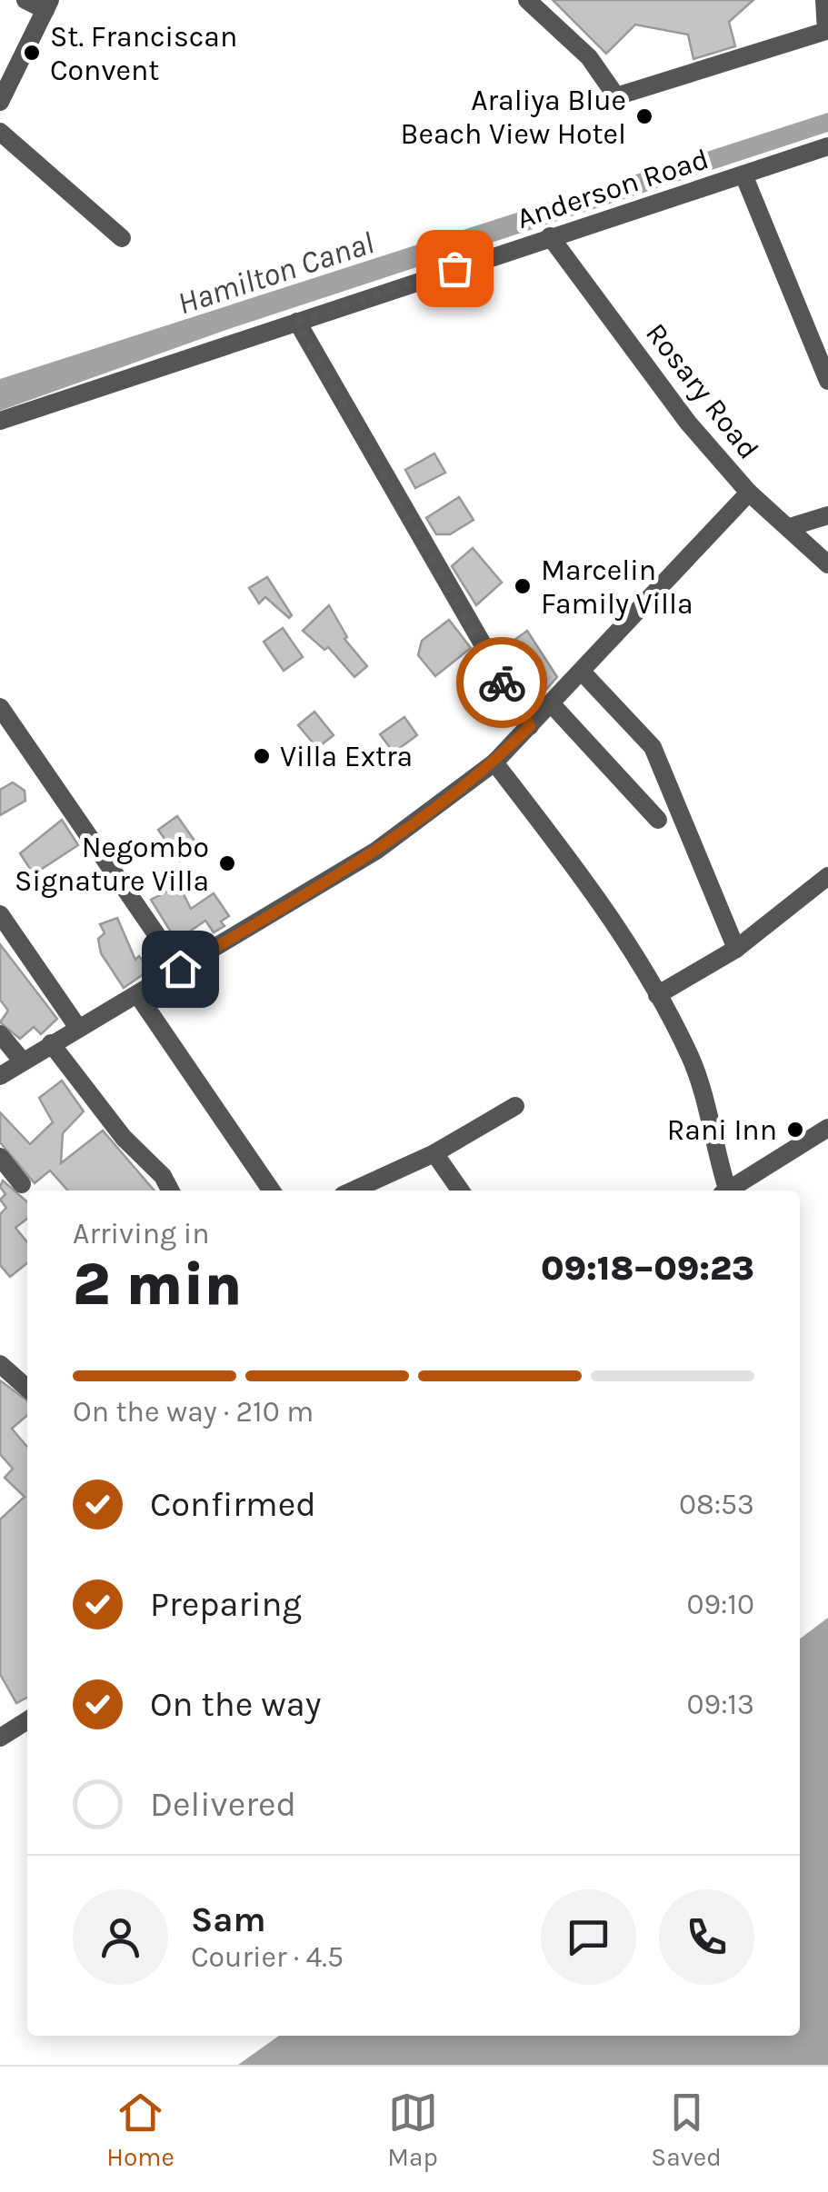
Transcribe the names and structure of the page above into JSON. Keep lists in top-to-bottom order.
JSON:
{
  "streets": {
    "street": ["Anderson Road", "Rosary Road"]
  },
  "crossings": [
    ["Anderson Road", "Rosary Road"]
  ],
  "water": ["Hamilton Canal"],
  "places": [
    "St. Franciscan Convent",
    "Araliya Blue Beach View Hotel",
    "Marcelin Family Villa",
    "Villa Extra",
    "Negombo Signature Villa",
    "Rani Inn"
  ],
  "page": {
    "heading": ["2 min", "Arriving in", "09:18–09:23"],
    "panel": ["Sam", "Courier · 4.5"],
    "bar": "On the way · 210 m",
    "list": [
      ["Confirmed", "08:53"],
      ["Preparing", "09:10"],
      ["On the way", "09:13"],
      "Delivered"
    ],
    "tabs": ["Home", "Map", "Saved"]
  }
}
